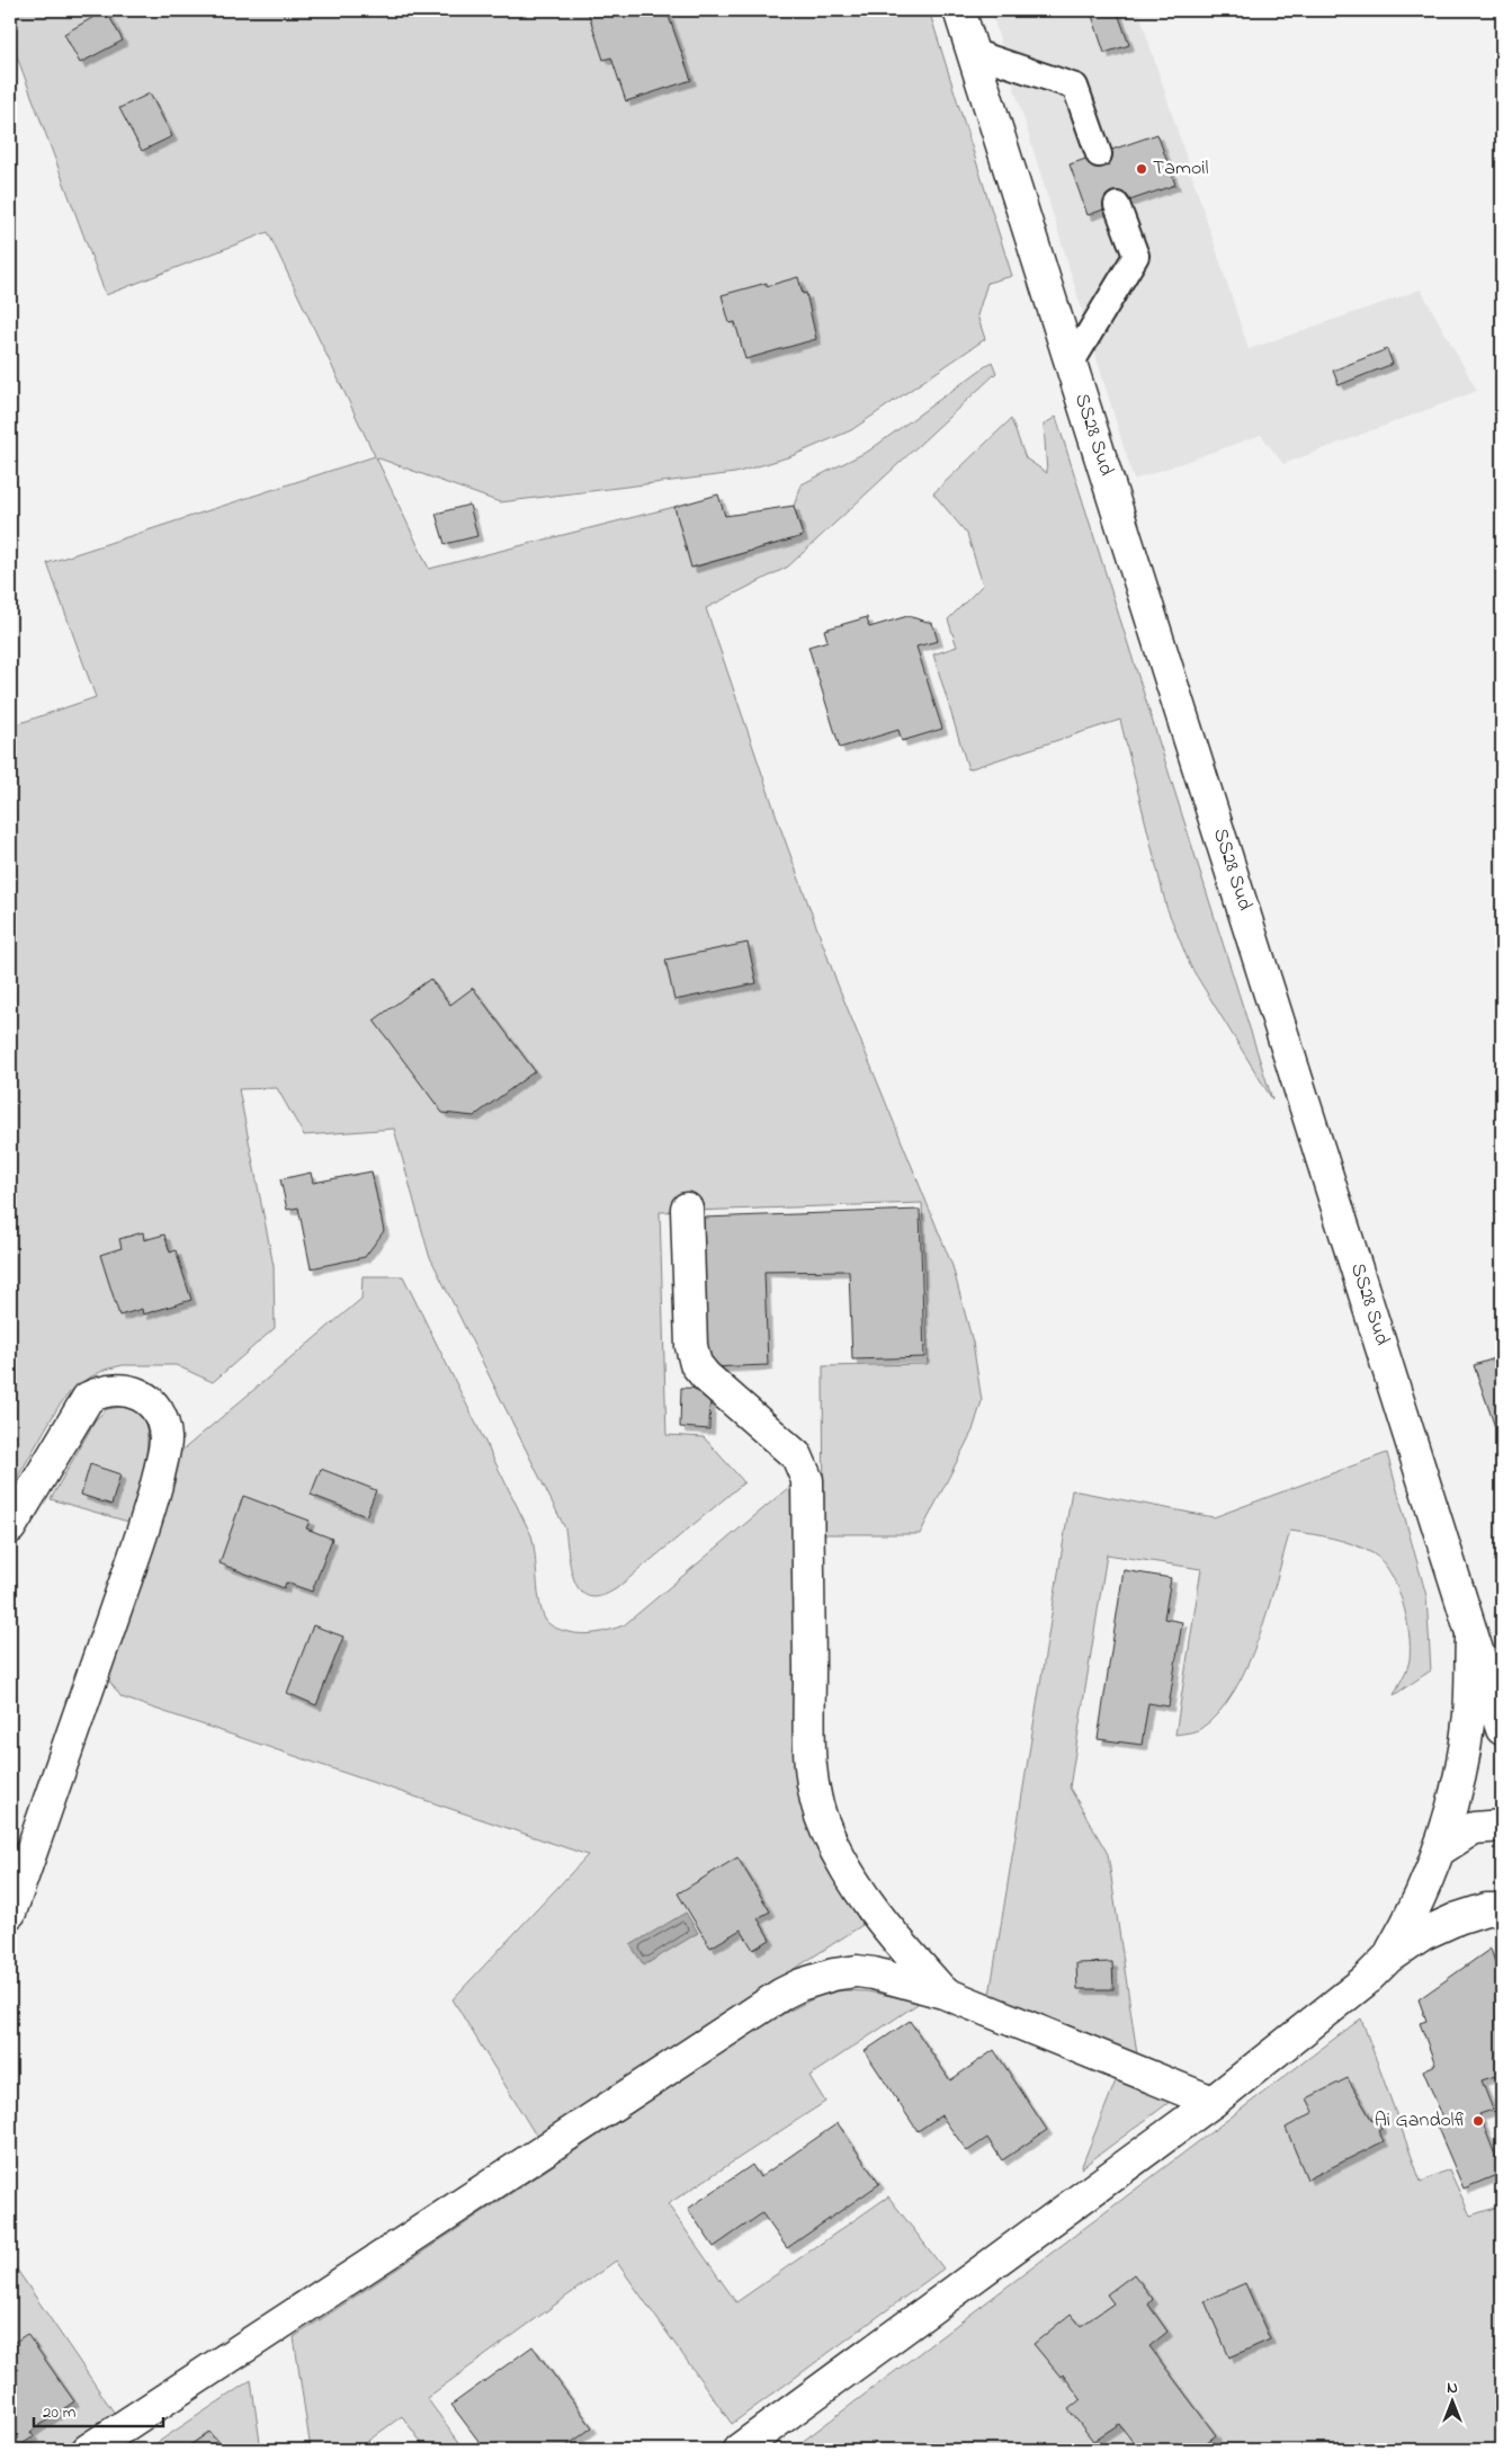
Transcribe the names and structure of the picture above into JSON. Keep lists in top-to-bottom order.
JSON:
{
  "streets": {
    "main road": ["SS28 Sud"]
  },
  "places": ["Tamoil", "Ai Gandolfi"],
  "scale_bar": "20 m",
  "north": "top"
}
